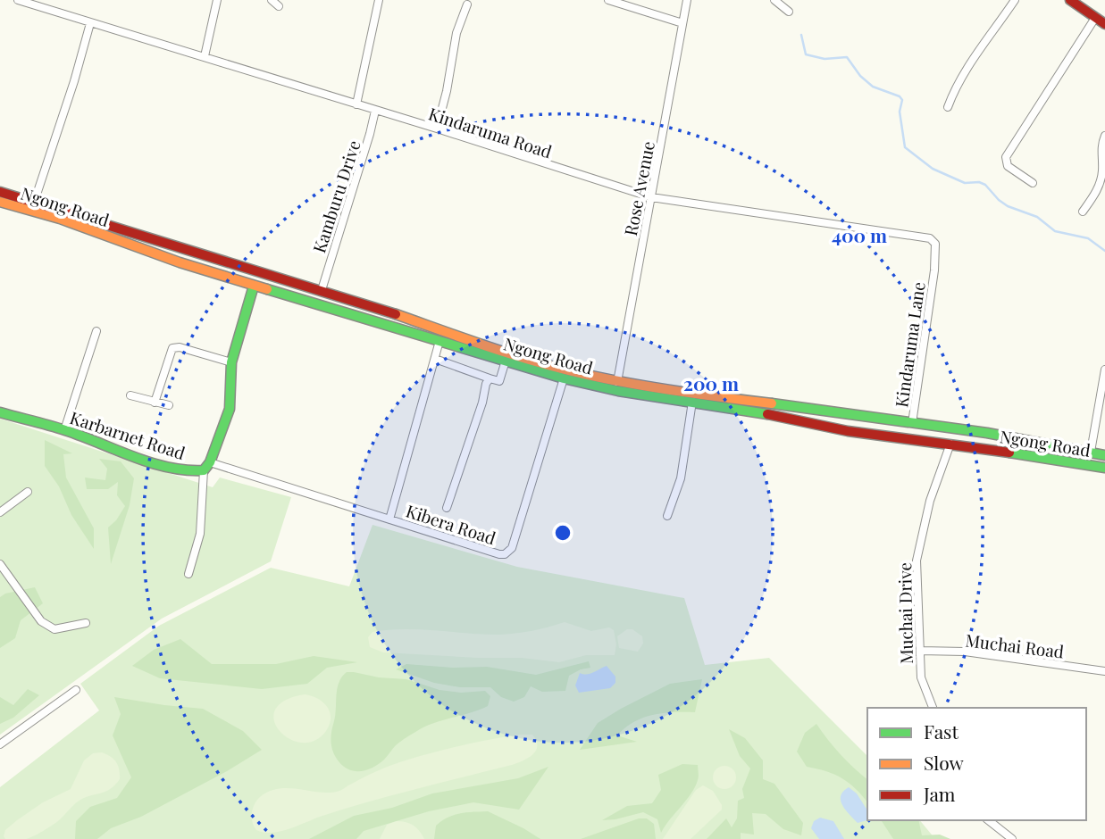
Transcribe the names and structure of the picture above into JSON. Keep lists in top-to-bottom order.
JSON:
{
  "streets": {
    "main road": ["Ngong Road", "Karbarnet Road"],
    "street": [
      "Kindaruma Road",
      "Rose Avenue",
      "Kamburu Drive",
      "Kindaruma Lane",
      "Kibera Road",
      "Muchai Drive",
      "Muchai Road"
    ]
  },
  "crossings": [
    ["Kindaruma Road", "Rose Avenue"],
    ["Kindaruma Road", "Kamburu Drive"],
    ["Kindaruma Road", "Kindaruma Lane"],
    ["Rose Avenue", "Ngong Road"],
    ["Kamburu Drive", "Ngong Road"],
    ["Ngong Road", "Kindaruma Lane"],
    ["Ngong Road", "Kibera Road"],
    ["Ngong Road", "Muchai Drive"],
    ["Karbarnet Road", "Kibera Road"],
    ["Muchai Drive", "Muchai Road"]
  ],
  "legend": ["Fast", "Slow", "Jam"],
  "rings": ["400 m", "200 m"]
}
